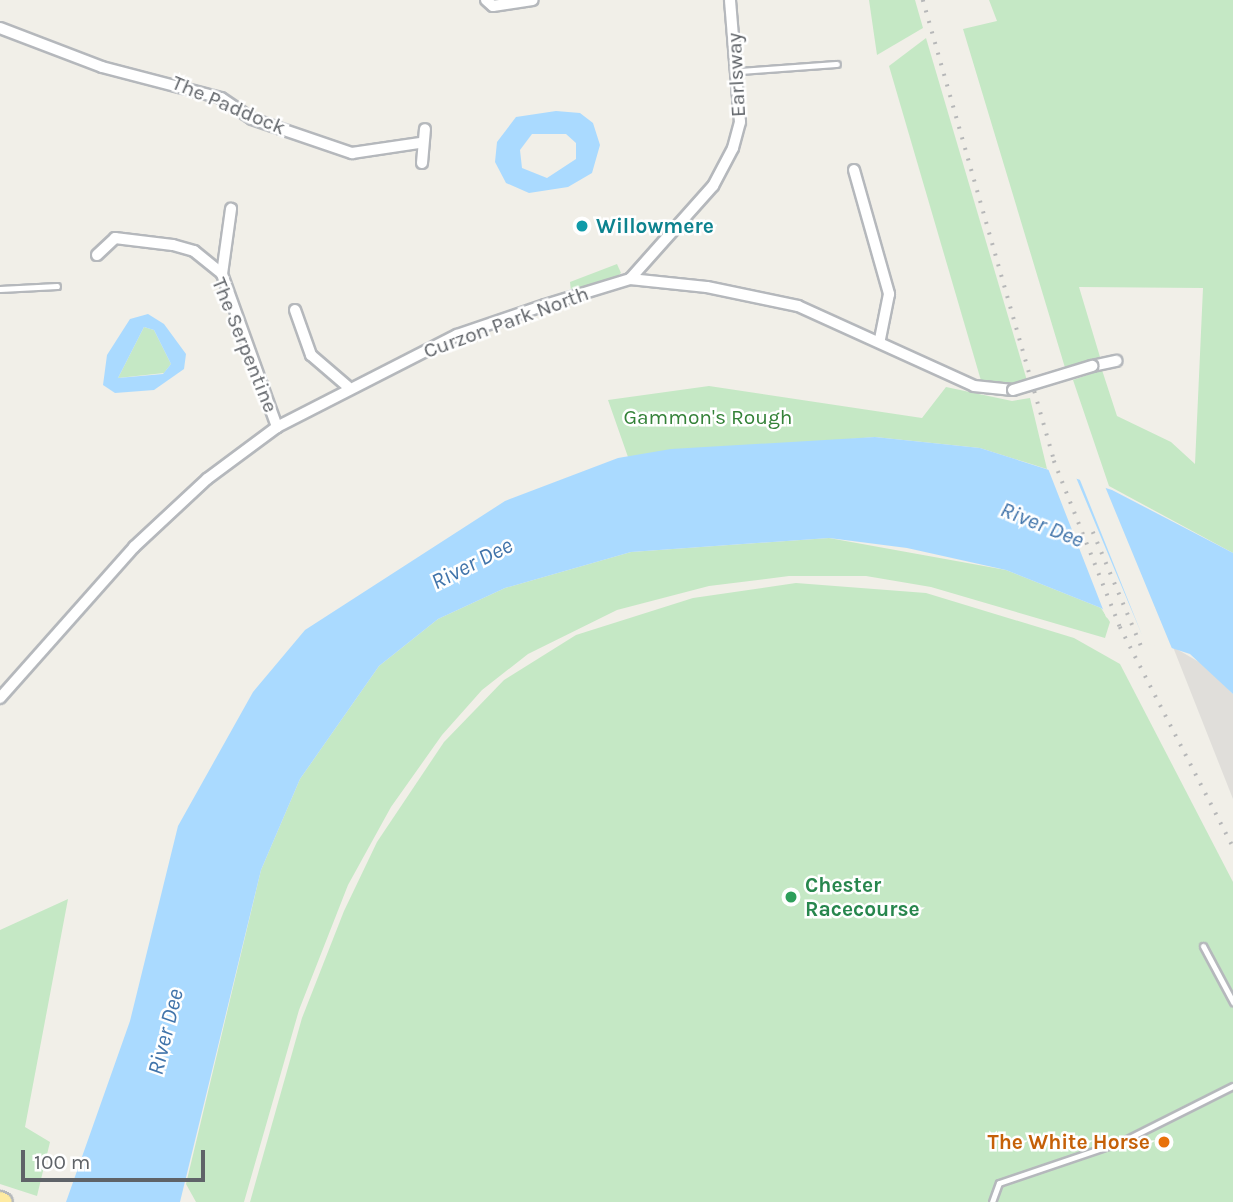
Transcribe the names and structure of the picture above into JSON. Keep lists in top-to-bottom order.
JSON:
{
  "streets": {
    "street": [
      "Earlsway",
      "The Paddock",
      "Curzon Park North",
      "The Serpentine"
    ]
  },
  "crossings": [
    ["Earlsway", "Curzon Park North"],
    ["Curzon Park North", "The Serpentine"]
  ],
  "water": ["River Dee"],
  "parks": ["Gammon's Rough"],
  "places": ["Willowmere", "Chester Racecourse", "The White Horse"],
  "scale_bar": "100 m"
}
